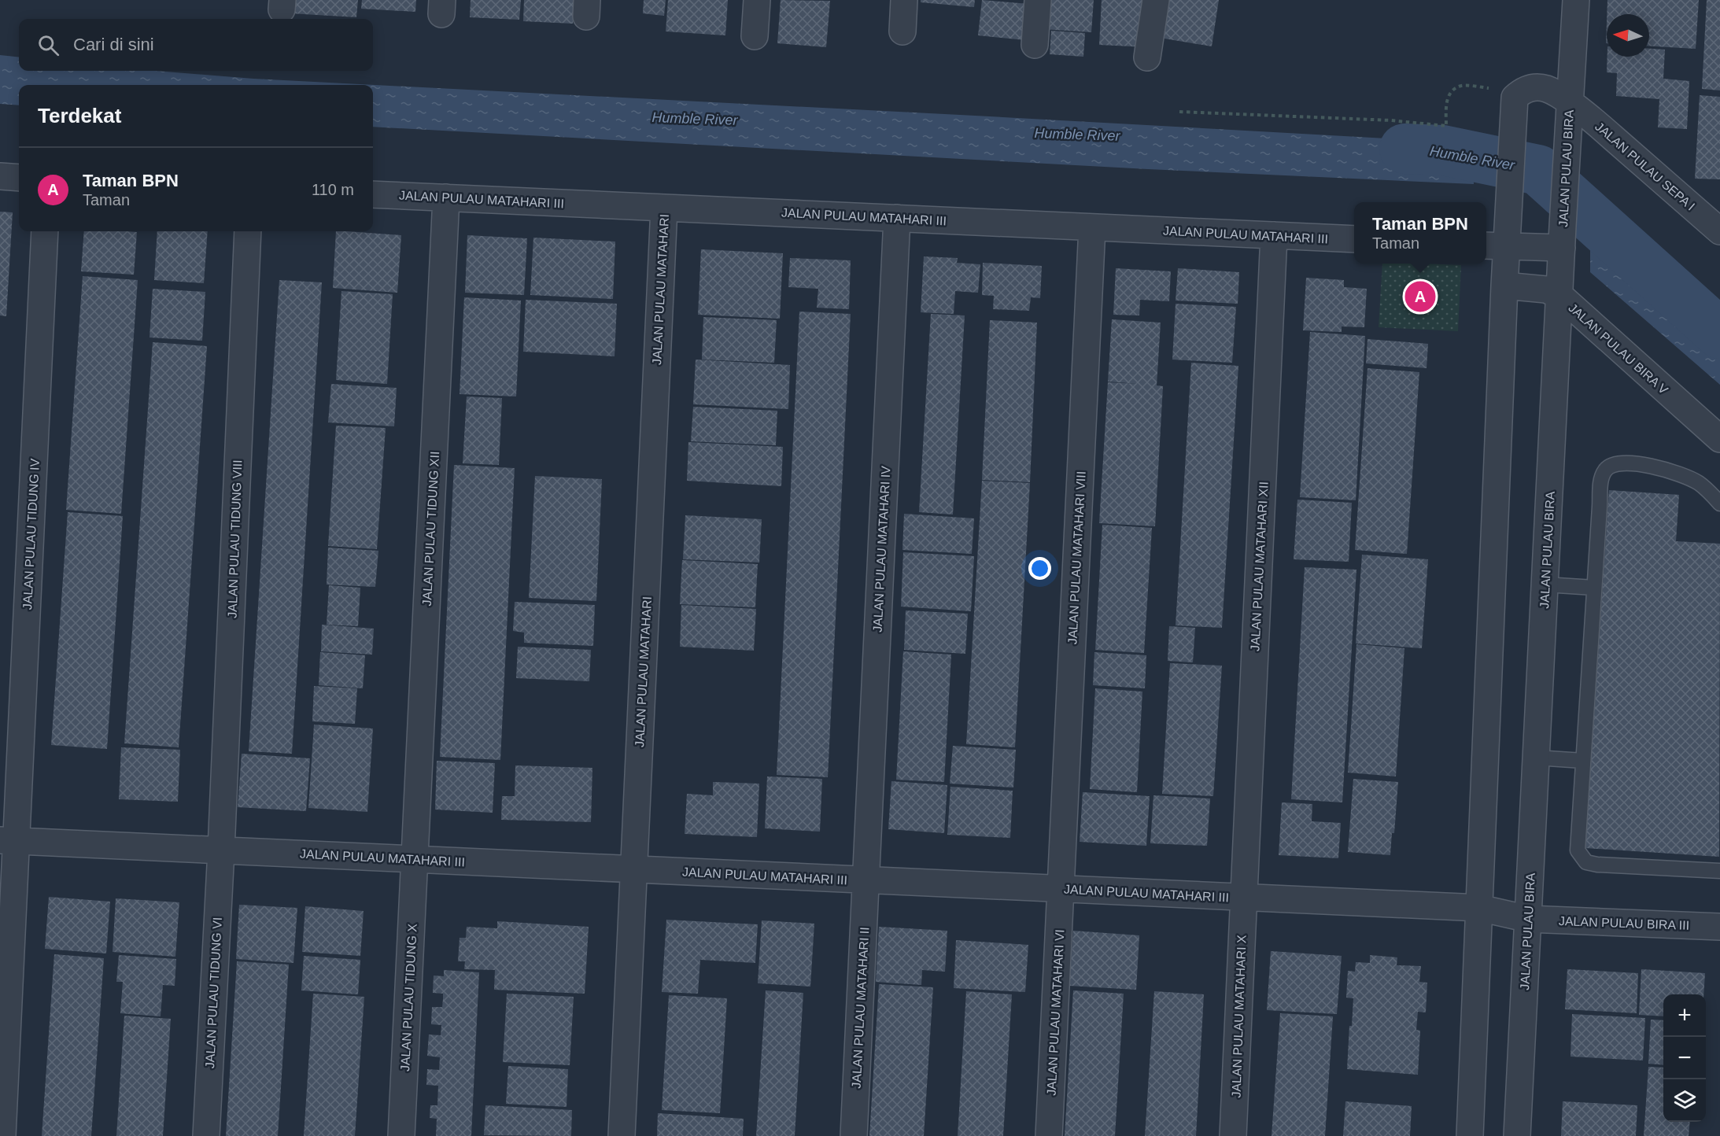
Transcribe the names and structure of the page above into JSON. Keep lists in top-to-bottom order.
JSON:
{
  "streets": {
    "street": [
      "JALAN PULAU SEPA I",
      "JALAN PULAU BIRA",
      "JALAN PULAU MATAHARI III",
      "JALAN PULAU MATAHARI",
      "JALAN PULAU BIRA V",
      "JALAN PULAU TIDUNG XII",
      "JALAN PULAU TIDUNG IV",
      "JALAN PULAU TIDUNG VIII",
      "JALAN PULAU MATAHARI IV",
      "JALAN PULAU MATAHARI VIII",
      "JALAN PULAU MATAHARI XII",
      "JALAN PULAU BIRA III",
      "JALAN PULAU TIDUNG VI",
      "JALAN PULAU TIDUNG X",
      "JALAN PULAU MATAHARI II",
      "JALAN PULAU MATAHARI VI",
      "JALAN PULAU MATAHARI X"
    ]
  },
  "crossings": [
    ["JALAN PULAU SEPA I", "JALAN PULAU BIRA"],
    ["JALAN PULAU BIRA", "JALAN PULAU MATAHARI III"],
    ["JALAN PULAU BIRA", "JALAN PULAU BIRA V"],
    ["JALAN PULAU BIRA", "JALAN PULAU BIRA III"],
    ["JALAN PULAU MATAHARI III", "JALAN PULAU MATAHARI"],
    ["JALAN PULAU MATAHARI III", "JALAN PULAU TIDUNG XII"],
    ["JALAN PULAU MATAHARI III", "JALAN PULAU TIDUNG IV"],
    ["JALAN PULAU MATAHARI III", "JALAN PULAU TIDUNG VIII"],
    ["JALAN PULAU MATAHARI III", "JALAN PULAU MATAHARI IV"],
    ["JALAN PULAU MATAHARI III", "JALAN PULAU MATAHARI VIII"],
    ["JALAN PULAU MATAHARI III", "JALAN PULAU MATAHARI XII"],
    ["JALAN PULAU MATAHARI III", "JALAN PULAU BIRA III"],
    ["JALAN PULAU MATAHARI III", "JALAN PULAU TIDUNG VI"],
    ["JALAN PULAU MATAHARI III", "JALAN PULAU TIDUNG X"],
    ["JALAN PULAU MATAHARI III", "JALAN PULAU MATAHARI II"],
    ["JALAN PULAU MATAHARI III", "JALAN PULAU MATAHARI VI"],
    ["JALAN PULAU MATAHARI III", "JALAN PULAU MATAHARI X"],
    ["JALAN PULAU TIDUNG XII", "JALAN PULAU TIDUNG X"],
    ["JALAN PULAU TIDUNG VIII", "JALAN PULAU TIDUNG VI"],
    ["JALAN PULAU MATAHARI IV", "JALAN PULAU MATAHARI II"],
    ["JALAN PULAU MATAHARI VIII", "JALAN PULAU MATAHARI VI"],
    ["JALAN PULAU MATAHARI XII", "JALAN PULAU MATAHARI X"]
  ],
  "water": ["Humble River"],
  "north": "left",
  "page": {
    "search": "Cari di sini",
    "heading": "Terdekat",
    "list": [
      {
        "mark": "A",
        "name": "Taman BPN",
        "note": "Taman",
        "value": "110 m"
      }
    ],
    "popup": ["Taman BPN", "Taman"],
    "pins": "A",
    "map_buttons": ["+", "−"]
  }
}
